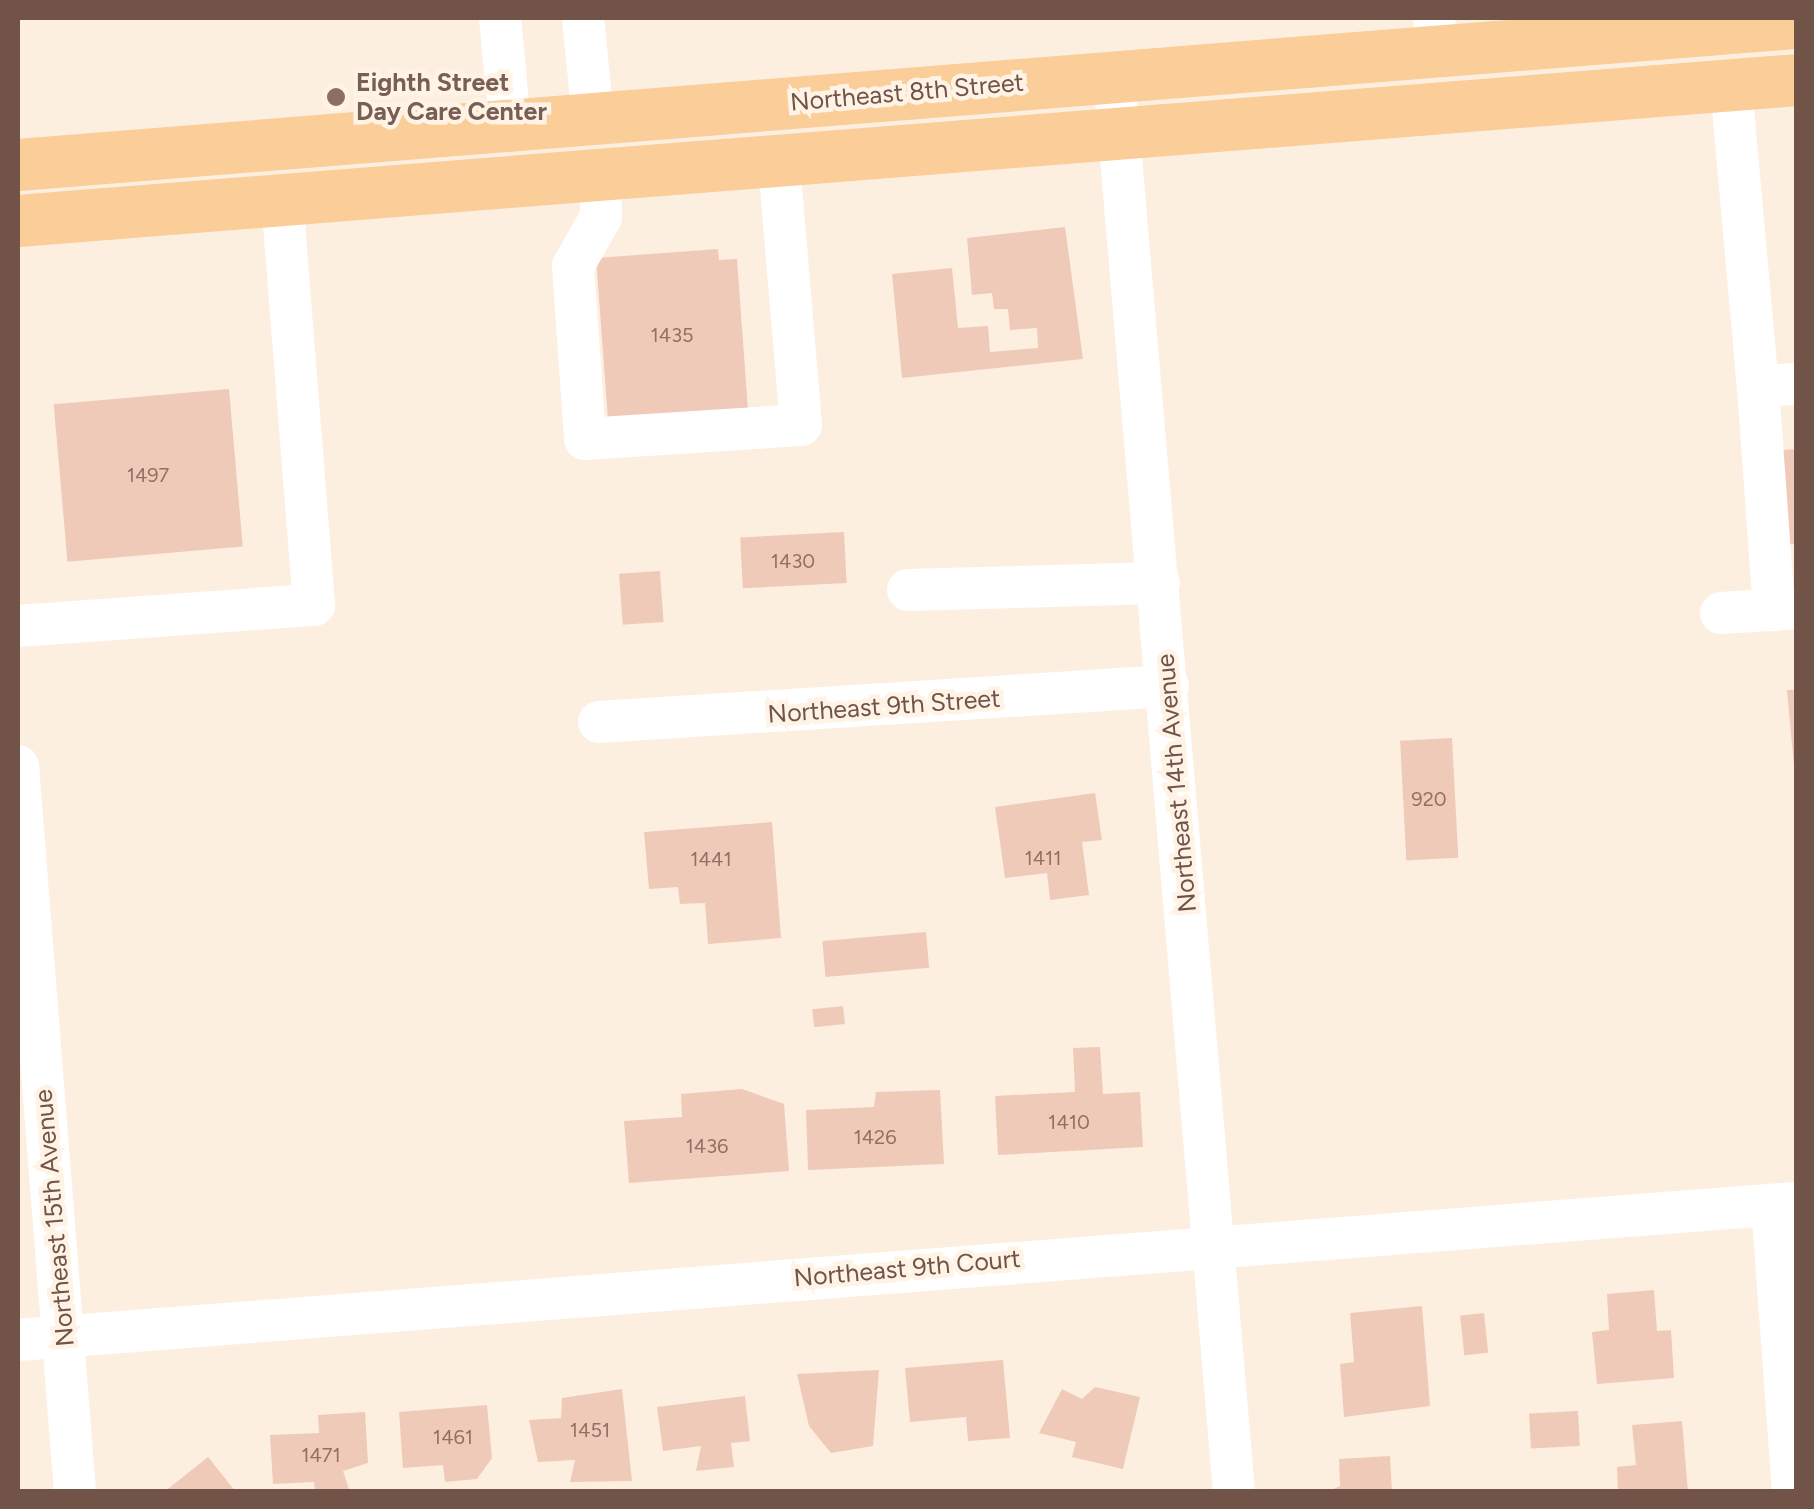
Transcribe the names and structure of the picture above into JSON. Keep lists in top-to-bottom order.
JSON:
{
  "streets": {
    "main road": ["Northeast 8th Street"],
    "street": [
      "Northeast 9th Street",
      "Northeast 14th Avenue",
      "Northeast 15th Avenue",
      "Northeast 9th Court"
    ]
  },
  "crossings": [
    ["Northeast 8th Street", "Northeast 14th Avenue"],
    ["Northeast 9th Street", "Northeast 14th Avenue"],
    ["Northeast 14th Avenue", "Northeast 9th Court"],
    ["Northeast 15th Avenue", "Northeast 9th Court"]
  ],
  "places": ["Eighth Street Day Care Center"],
  "house_numbers": [
    "1435",
    "1497",
    "1430",
    "920",
    "1411",
    "1441",
    "1410",
    "1426",
    "1436",
    "1451",
    "1461",
    "1471"
  ]
}
